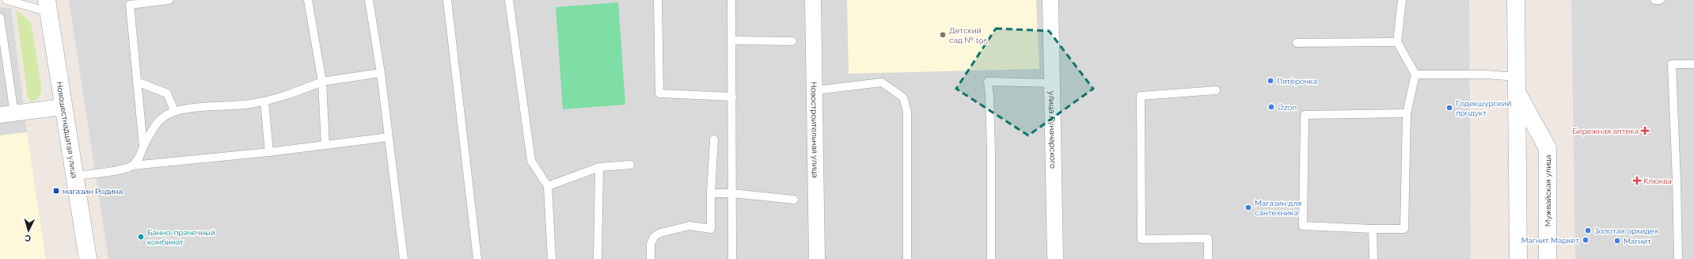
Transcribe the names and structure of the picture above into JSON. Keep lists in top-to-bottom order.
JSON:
{
  "streets": {
    "street": [
      "Новошестнадцатая улица",
      "Новостроительная улица",
      "улица Луначарского",
      "Мужвайская улица"
    ]
  },
  "places": {
    "other": [
      "Детский сад № 195",
      "Пятёрочка",
      "Ozon",
      "Годекшурский продукт",
      "Магазин для сантехника",
      "Золотая орхидея",
      "Банно-прачечный комбинат",
      "Магнит Маркет",
      "Магнит"
    ],
    "health": ["Бережная аптека", "Клюква"],
    "transit": ["магазин Родина"]
  },
  "north": "bottom"
}
